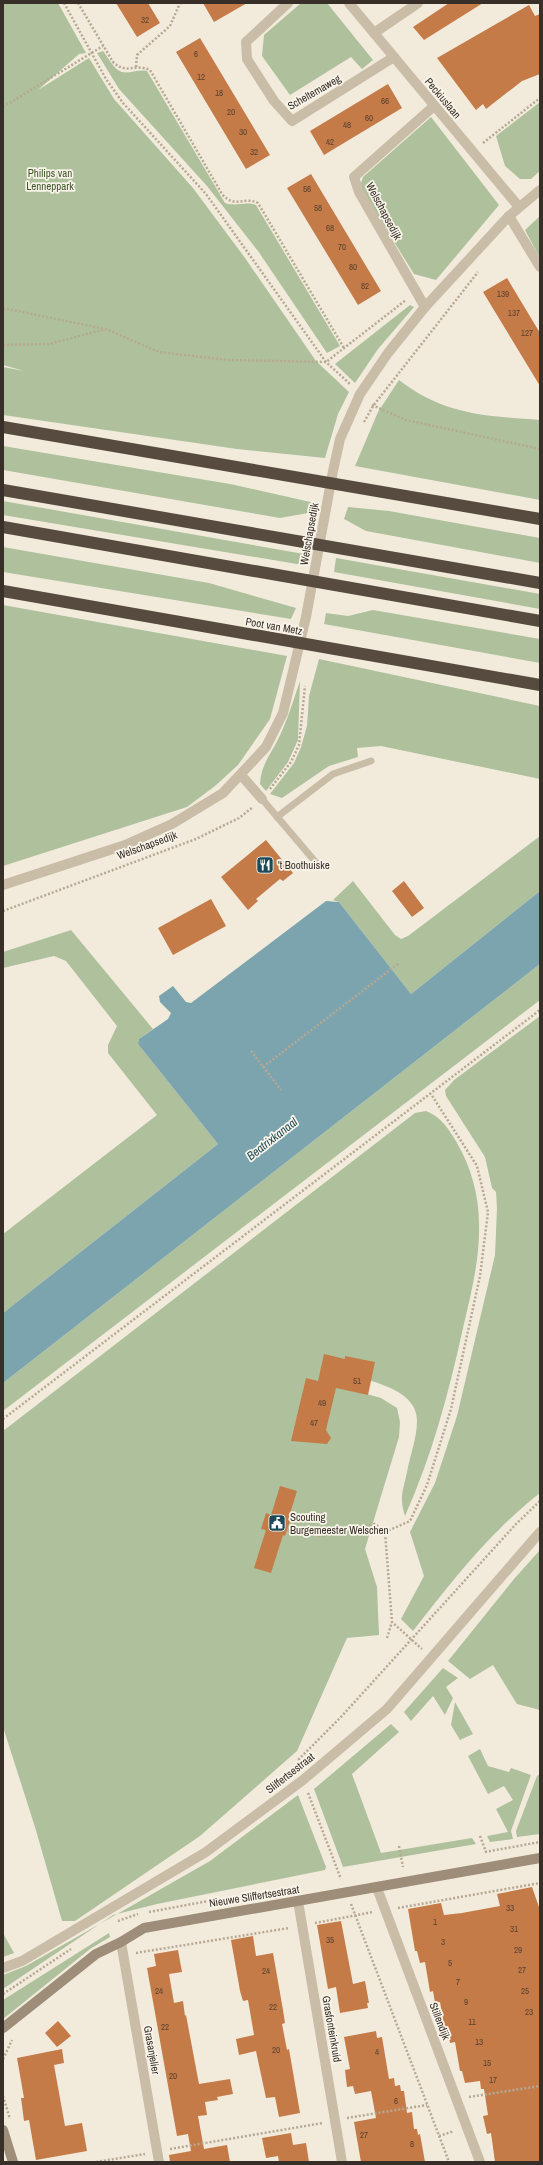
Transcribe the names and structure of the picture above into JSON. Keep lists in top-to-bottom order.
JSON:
{
  "streets": {
    "highway": ["Poot van Metz"],
    "street": [
      "Scheltemaweg",
      "Peckiuslaan",
      "Welschapsedijk",
      "Sliffertsestraat",
      "Nieuwe Sliffertsestraat",
      "Stillendijk",
      "Grasfonteinkruid",
      "Grasanjelier"
    ]
  },
  "crossings": [
    ["Scheltemaweg", "Peckiuslaan"],
    ["Peckiuslaan", "Welschapsedijk"],
    ["Nieuwe Sliffertsestraat", "Stillendijk"],
    ["Nieuwe Sliffertsestraat", "Grasfonteinkruid"],
    ["Nieuwe Sliffertsestraat", "Grasanjelier"]
  ],
  "water": ["Beatrixkanaal"],
  "parks": ["Philips van Lenneppark"],
  "places": {
    "restaurant": ["'t Boothuiske"],
    "public building": ["Scouting Burgemeester Welschen"]
  },
  "house_numbers": [
    "32",
    "6",
    "12",
    "18",
    "66",
    "20",
    "60",
    "48",
    "30",
    "42",
    "32",
    "56",
    "58",
    "68",
    "70",
    "80",
    "82",
    "139",
    "137",
    "127",
    "51",
    "49",
    "47",
    "33",
    "1",
    "31",
    "35",
    "3",
    "29",
    "5",
    "27",
    "24",
    "7",
    "24",
    "25",
    "9",
    "22",
    "23",
    "11",
    "22",
    "13",
    "20",
    "4",
    "15",
    "20",
    "17",
    "6",
    "27",
    "8"
  ]
}
